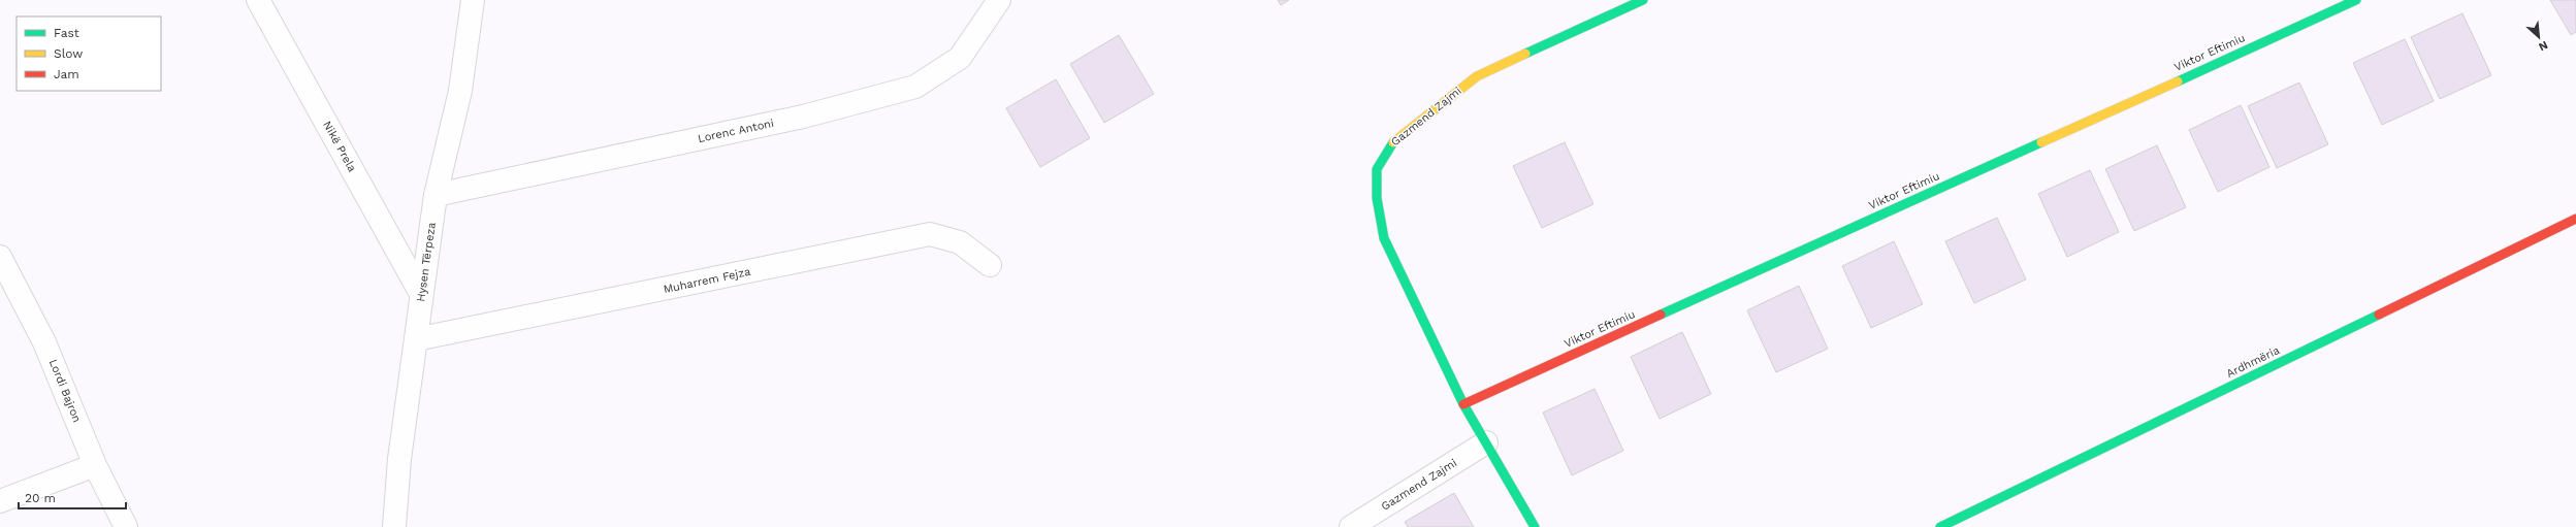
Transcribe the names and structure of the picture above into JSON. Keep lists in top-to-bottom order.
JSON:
{
  "streets": {
    "street": [
      "Viktor Eftimiu",
      "Gazmend Zajmi",
      "Lorenc Antoni",
      "Nikë Prela",
      "Hysen Tërpeza",
      "Muharrem Fejza",
      "Ardhmëria",
      "Lordi Bajron"
    ]
  },
  "crossings": [
    ["Viktor Eftimiu", "Gazmend Zajmi"],
    ["Lorenc Antoni", "Hysen Tërpeza"],
    ["Nikë Prela", "Hysen Tërpeza"],
    ["Hysen Tërpeza", "Muharrem Fejza"]
  ],
  "legend": ["Fast", "Slow", "Jam"],
  "scale_bar": "20 m",
  "north": "bottom right"
}
